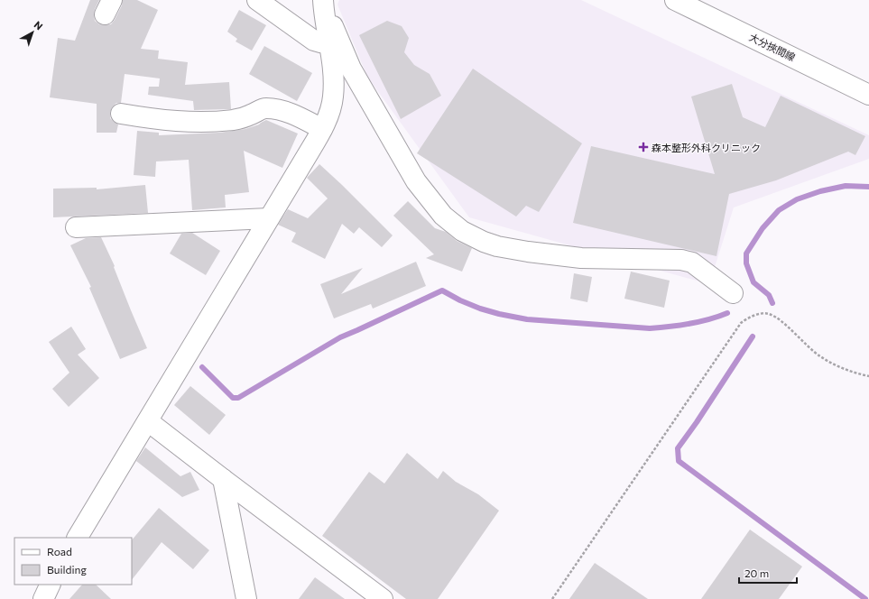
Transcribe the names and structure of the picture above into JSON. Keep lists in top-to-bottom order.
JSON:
{
  "streets": {
    "street": ["大分挾間線"]
  },
  "places": {
    "health": ["森本整形外科クリニック"]
  },
  "legend": ["Road", "Building"],
  "scale_bar": "20 m",
  "north": "top right"
}
